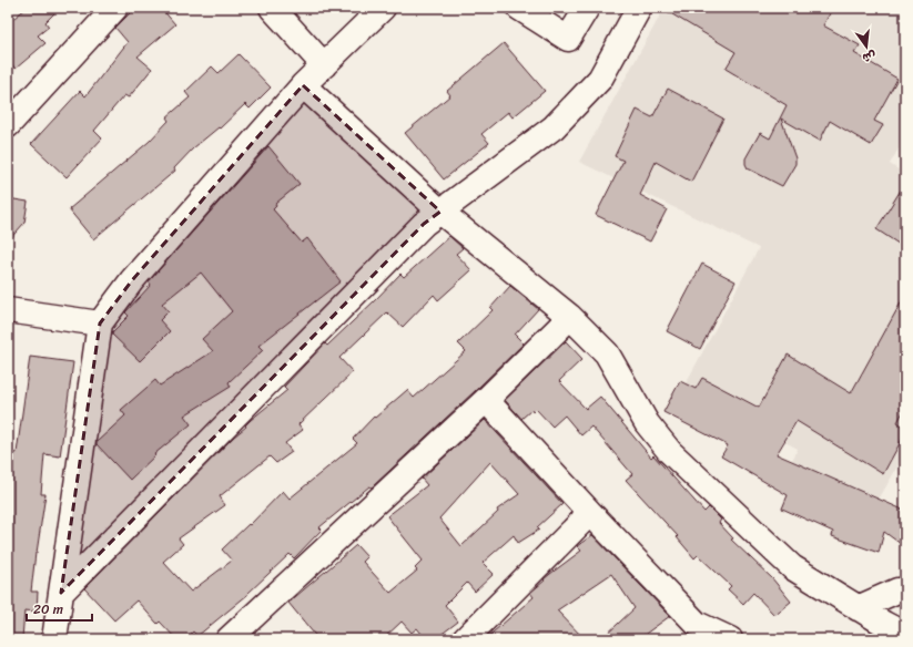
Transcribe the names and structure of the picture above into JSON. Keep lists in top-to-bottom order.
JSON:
{
  "scale_bar": "20 m",
  "north": "bottom"
}
